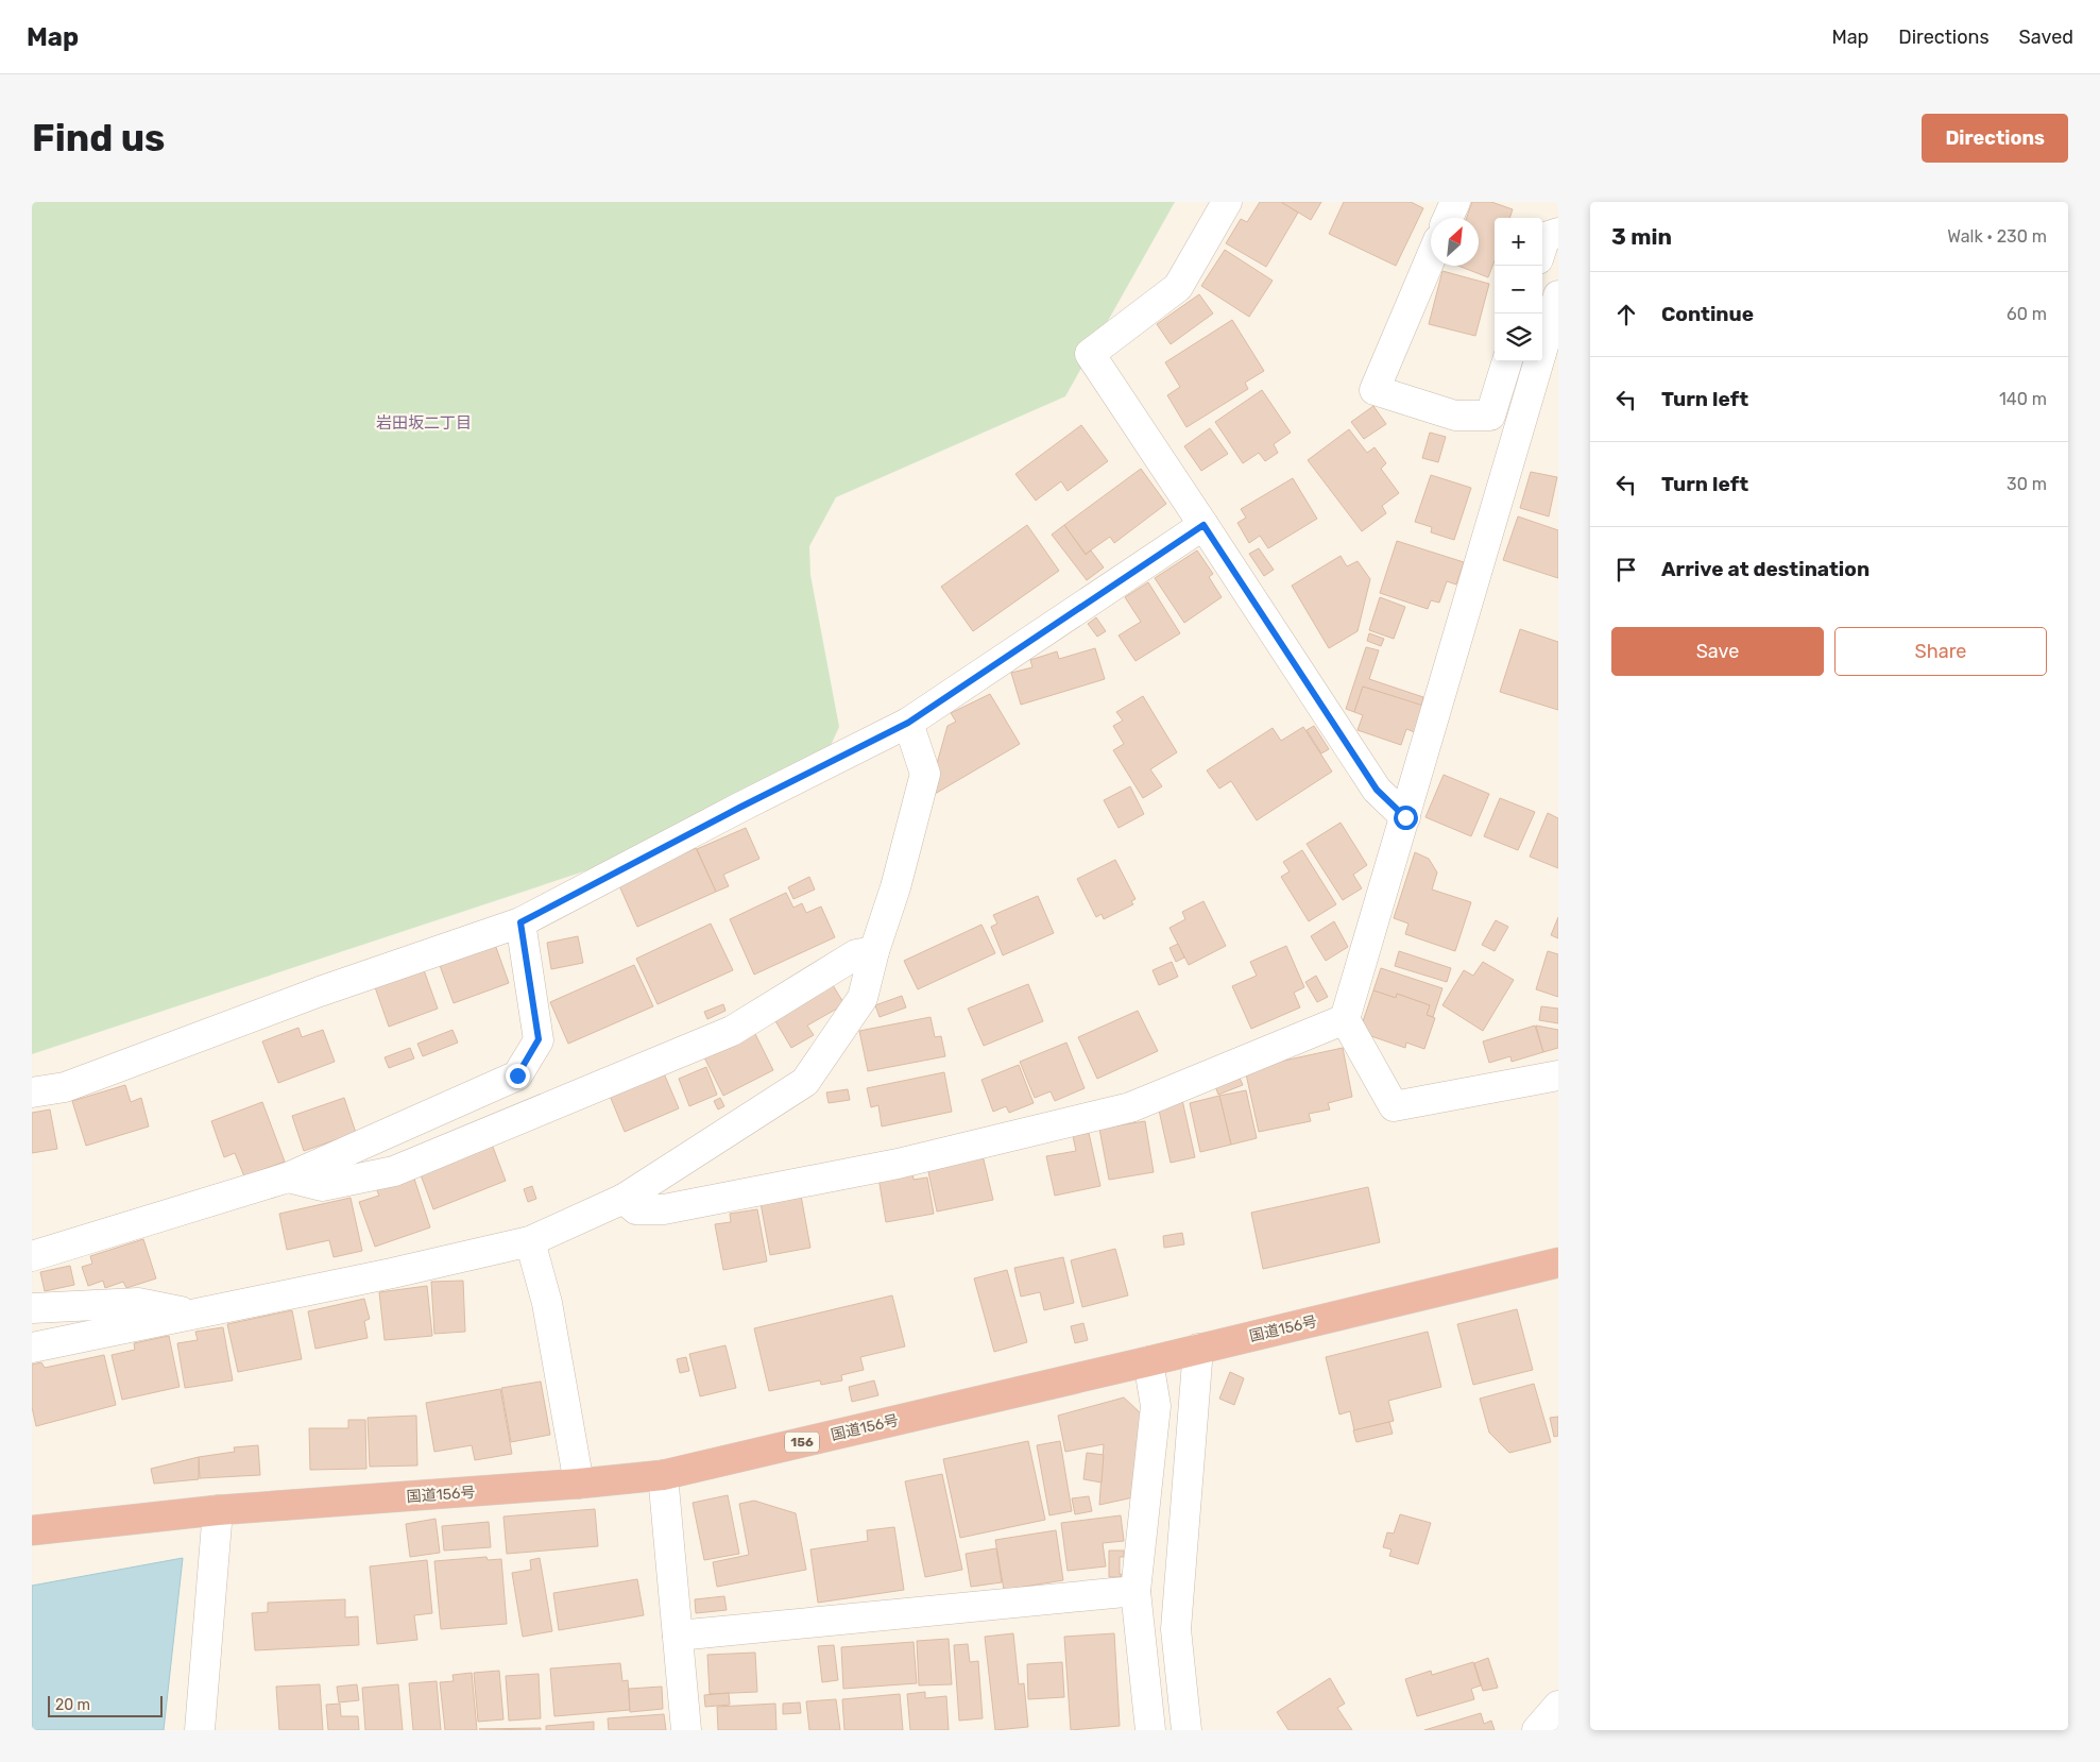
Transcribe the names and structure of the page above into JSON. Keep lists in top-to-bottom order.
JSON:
{
  "streets": {
    "highway": ["国道156号", "156"]
  },
  "districts": ["岩田坂二丁目"],
  "scale_bar": "20 m",
  "north": "top right",
  "page": {
    "header": "Map",
    "nav": ["Map", "Directions", "Saved"],
    "buttons": [
      "Directions",
      ["Save", "Share"]
    ],
    "title": "Find us",
    "heading": ["3 min", "Walk · 230 m"],
    "map_buttons": ["+", "−"],
    "list": [
      ["Continue", "60 m"],
      ["Turn left", "140 m"],
      ["Turn left", "30 m"],
      "Arrive at destination"
    ],
    "scale": "20 m"
  }
}
